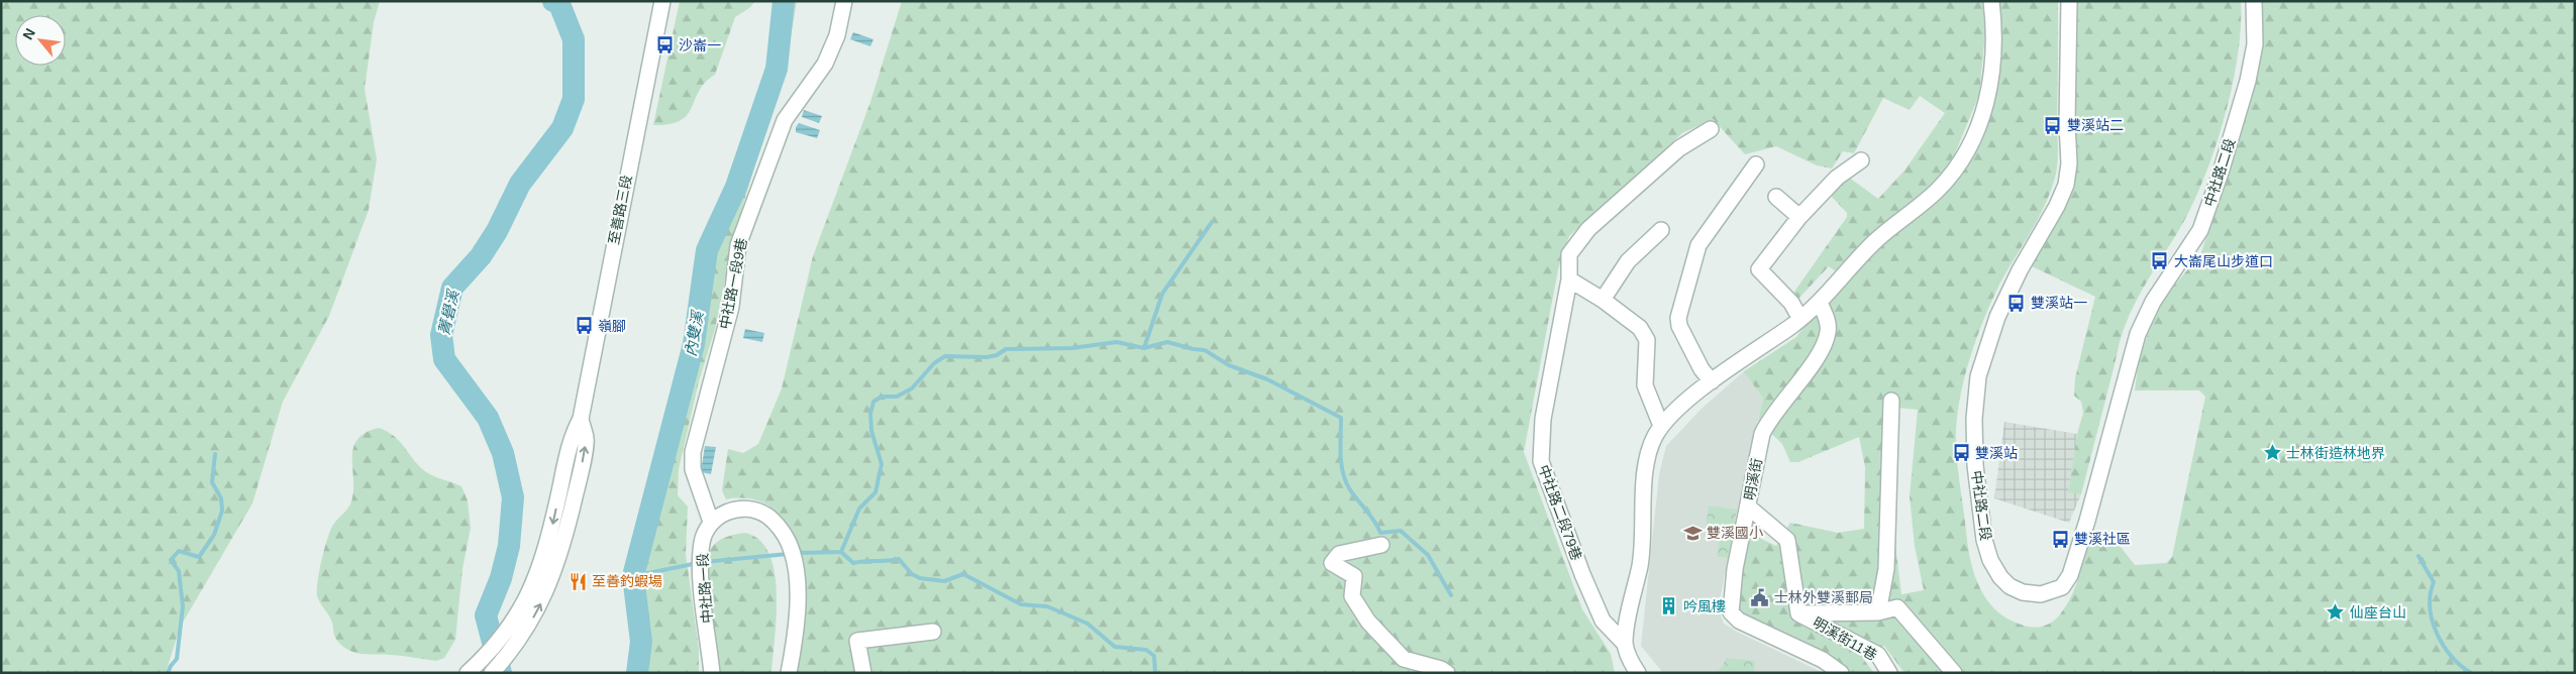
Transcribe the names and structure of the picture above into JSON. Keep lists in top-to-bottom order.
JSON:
{
  "streets": {
    "street": [
      "中社路二段",
      "至善路三段",
      "中社路一段9巷",
      "明溪街",
      "中社路二段79巷",
      "中社路一段",
      "明溪街11巷"
    ]
  },
  "crossings": [
    ["中社路一段9巷", "中社路一段"],
    ["明溪街", "明溪街11巷"]
  ],
  "water": ["菁礐溪", "內雙溪"],
  "places": {
    "bus stop": [
      "沙崙一",
      "雙溪站二",
      "大崙尾山步道口",
      "雙溪站一",
      "嶺腳",
      "雙溪站",
      "雙溪社區"
    ],
    "place": ["士林街造林地界", "仙座台山"],
    "school or university": ["雙溪國小"],
    "restaurant": ["至善釣蝦場"],
    "public building": ["士林外雙溪郵局"],
    "building": ["吟風樓"]
  },
  "north": "top left"
}
